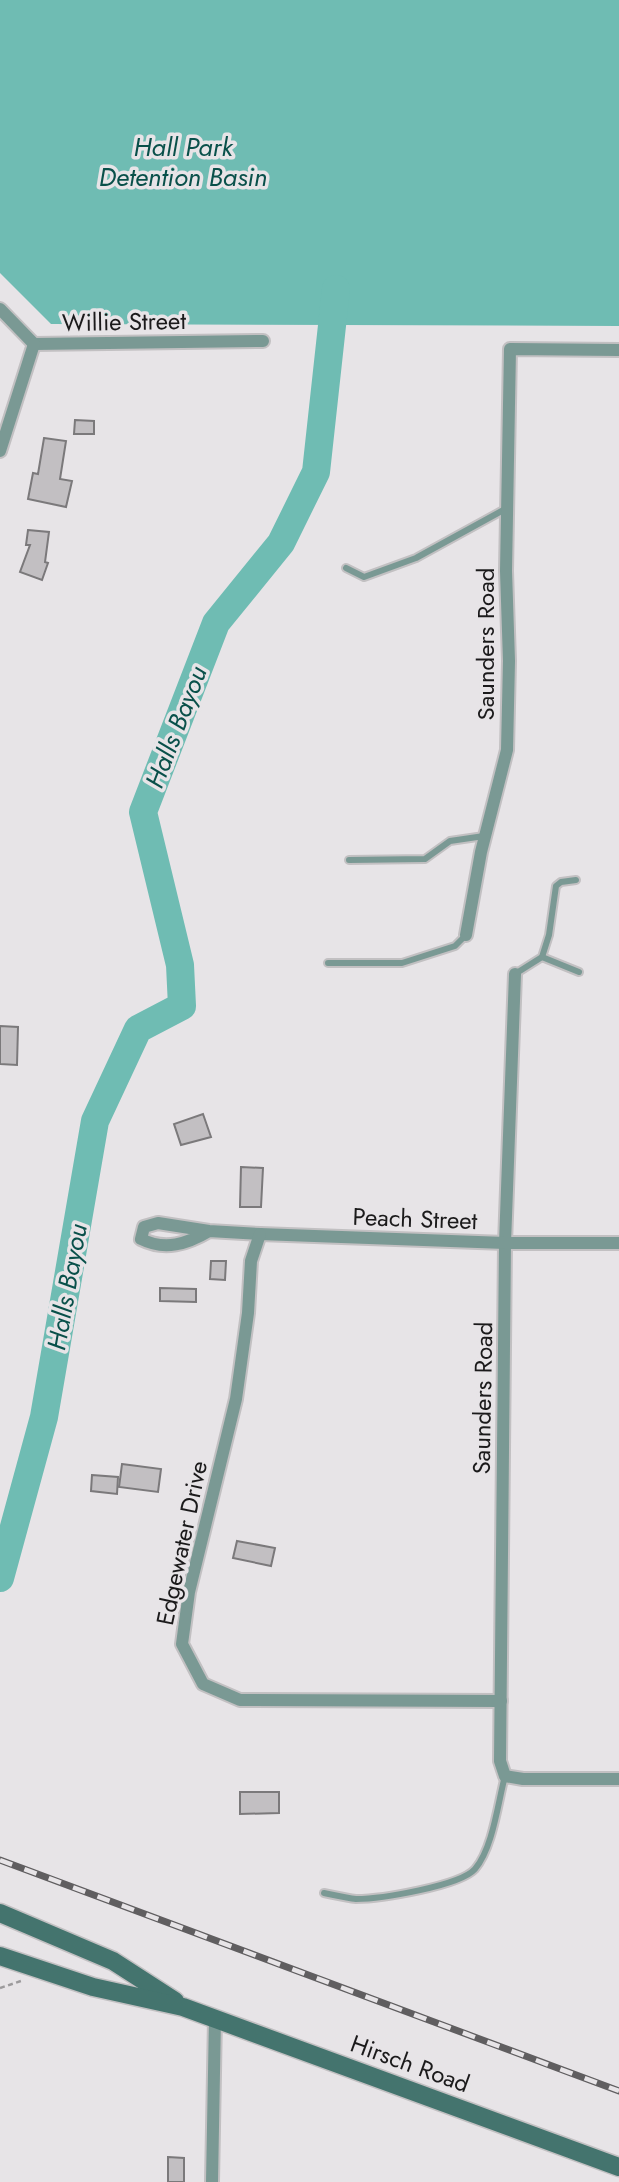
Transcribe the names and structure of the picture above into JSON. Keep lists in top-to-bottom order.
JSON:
{
  "streets": {
    "main road": ["Hirsch Road"],
    "street": [
      "Willie Street",
      "Saunders Road",
      "Peach Street",
      "Edgewater Drive"
    ]
  },
  "crossings": [
    ["Saunders Road", "Peach Street"],
    ["Saunders Road", "Edgewater Drive"],
    ["Peach Street", "Edgewater Drive"]
  ],
  "water": ["Hall Park Detention Basin", "Halls Bayou"]
}
